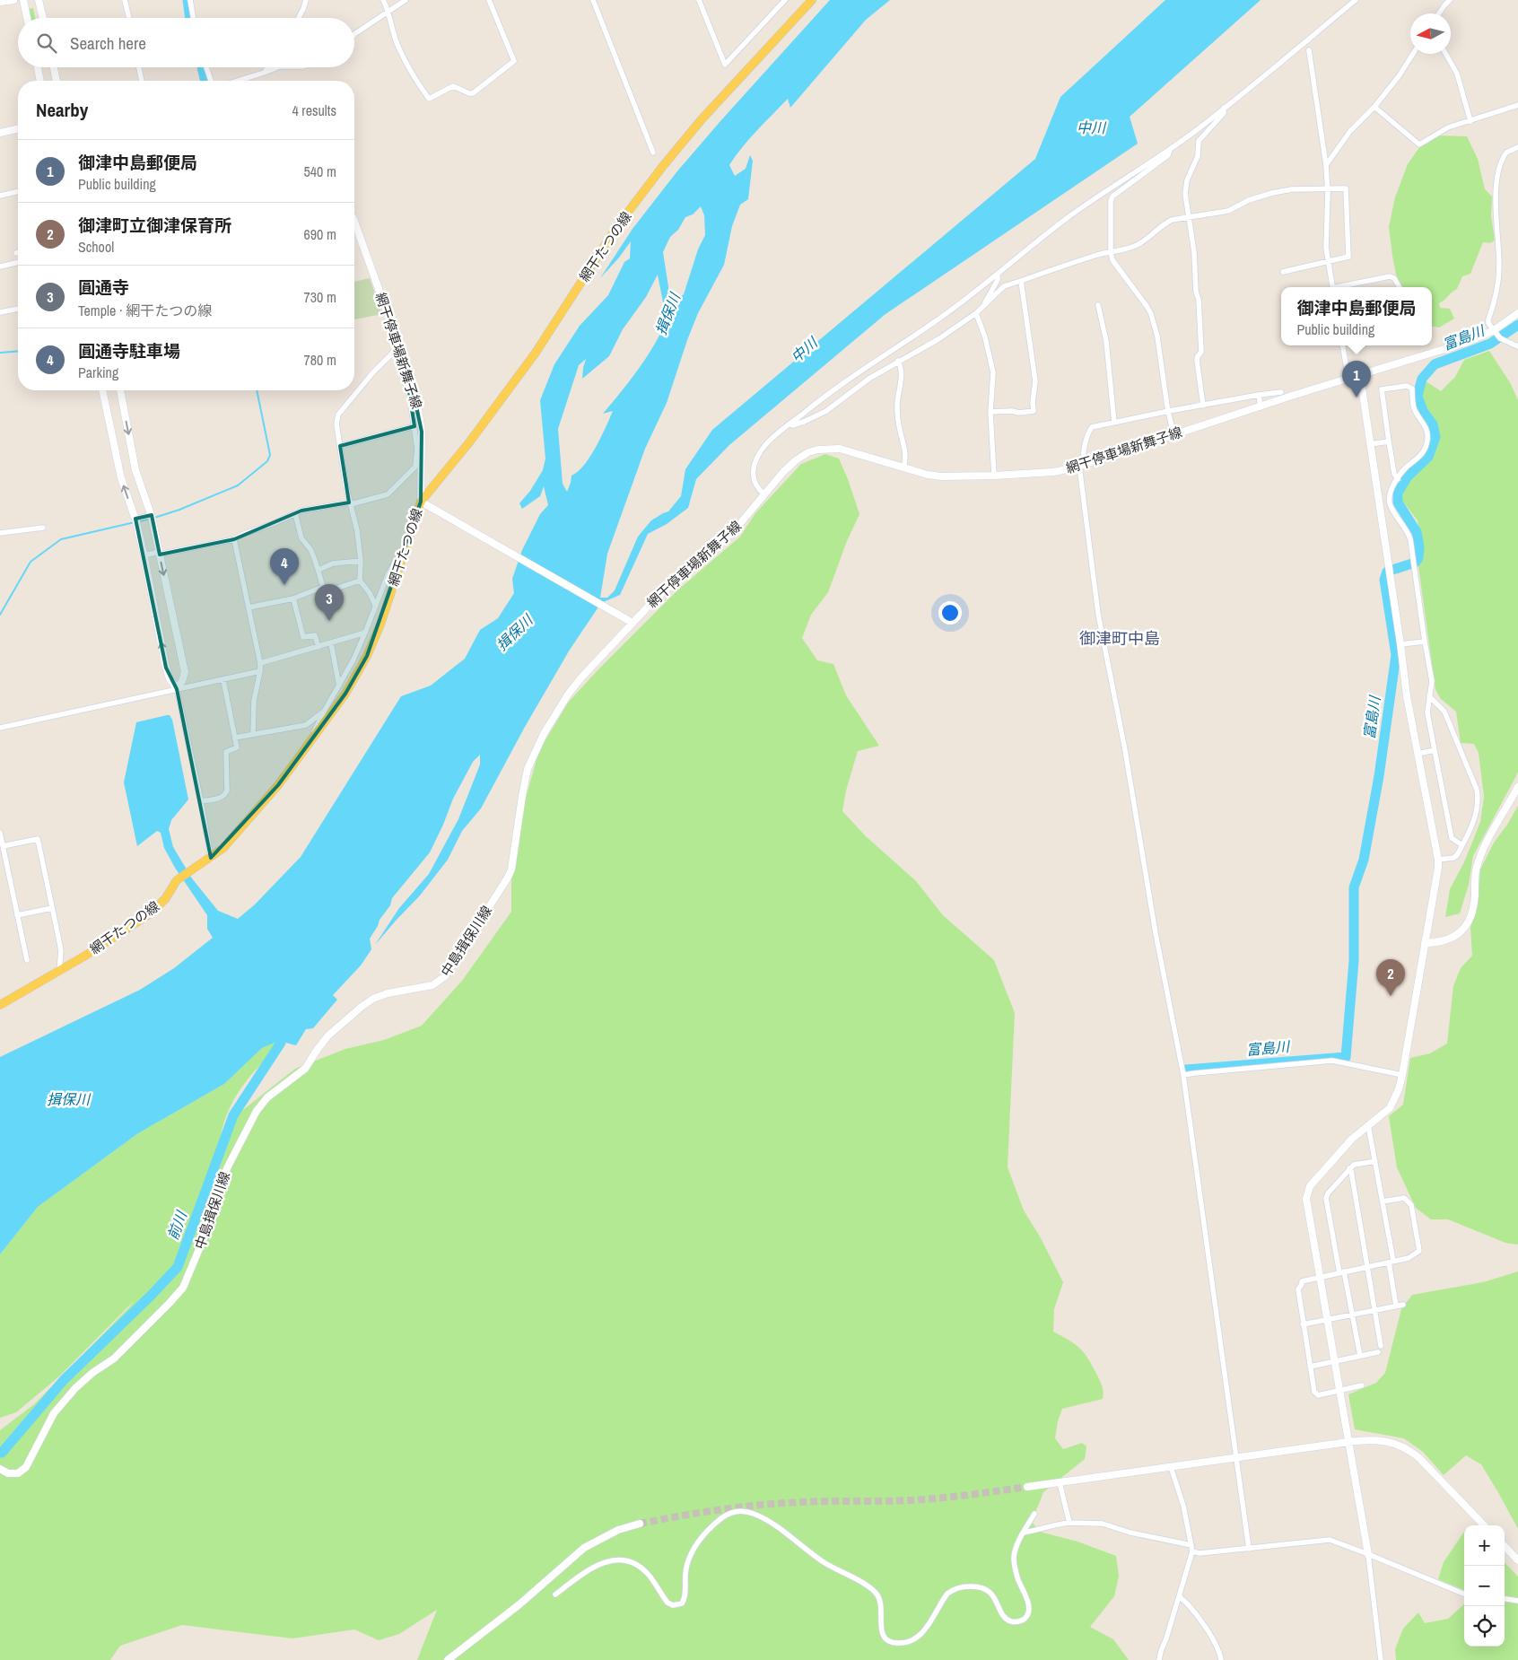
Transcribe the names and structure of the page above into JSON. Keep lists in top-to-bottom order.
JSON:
{
  "streets": {
    "main road": ["網干たつの線"],
    "street": ["網干停車場新舞子線", "中島揖保川線"]
  },
  "crossings": [
    ["網干たつの線", "網干停車場新舞子線"],
    ["網干停車場新舞子線", "中島揖保川線"]
  ],
  "districts": ["御津町中島"],
  "water": [
    "中川",
    "揖保川",
    "富島川",
    "前川"
  ],
  "north": "left",
  "page": {
    "search": "Search here",
    "heading": ["Nearby", "4 results"],
    "list": [
      {
        "mark": "1",
        "name": "御津中島郵便局",
        "note": "Public building",
        "value": "540 m"
      },
      {
        "mark": "2",
        "name": "御津町立御津保育所",
        "note": "School",
        "value": "690 m"
      },
      {
        "mark": "3",
        "name": "圓通寺",
        "note": "Temple · 網干たつの線",
        "value": "730 m"
      },
      {
        "mark": "4",
        "name": "圓通寺駐車場",
        "note": "Parking",
        "value": "780 m"
      }
    ],
    "popup": ["御津中島郵便局", "Public building"],
    "pins": [
      "1",
      "4",
      "3",
      "2"
    ],
    "map_buttons": ["+", "−"]
  }
}
